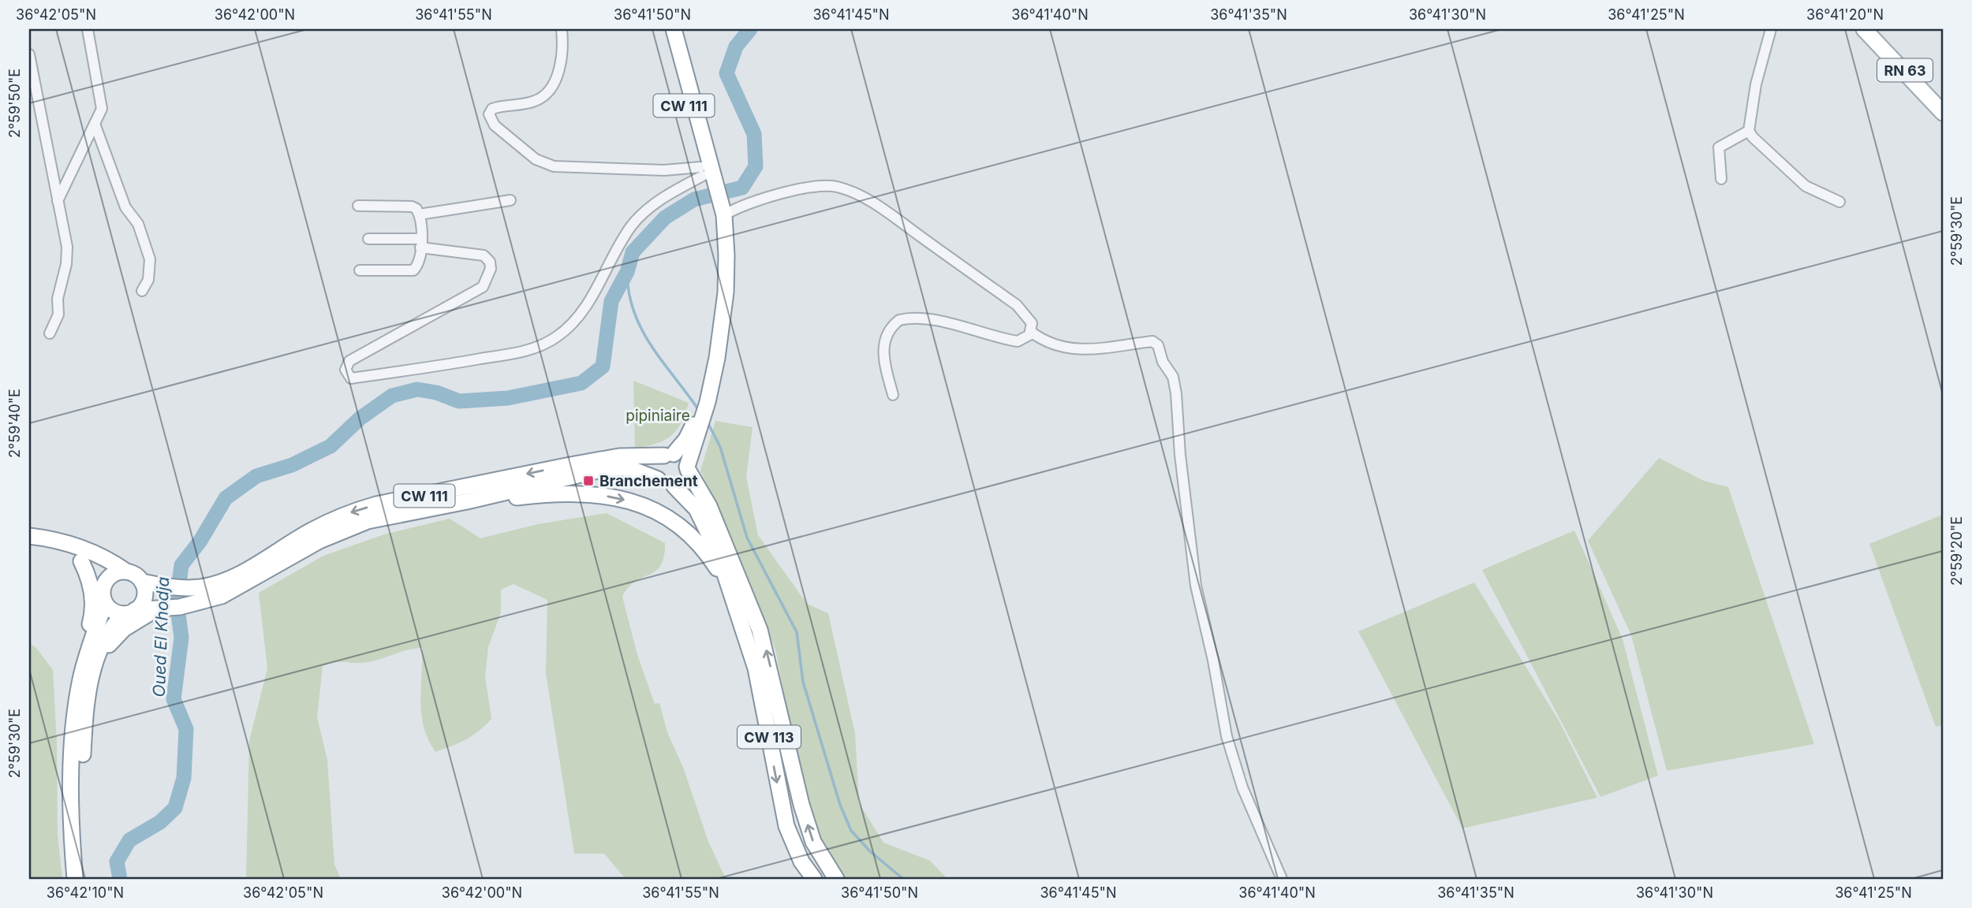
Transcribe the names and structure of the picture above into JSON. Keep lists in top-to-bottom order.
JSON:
{
  "streets": {
    "main road": ["RN 63", "CW 111", "CW 113"]
  },
  "water": ["Oued El Khodja"],
  "parks": ["pipiniaire"],
  "places": {
    "transit": ["Branchement"]
  },
  "coordinates": [
    "36°42'05\"N",
    "36°42'00\"N",
    "36°41'55\"N",
    "36°41'50\"N",
    "36°41'45\"N",
    "36°41'40\"N",
    "36°41'35\"N",
    "36°41'30\"N",
    "36°41'25\"N",
    "36°41'20\"N",
    "2°59'50\"E",
    "2°59'30\"E",
    "2°59'40\"E",
    "2°59'20\"E",
    "36°42'10\"N"
  ]
}
